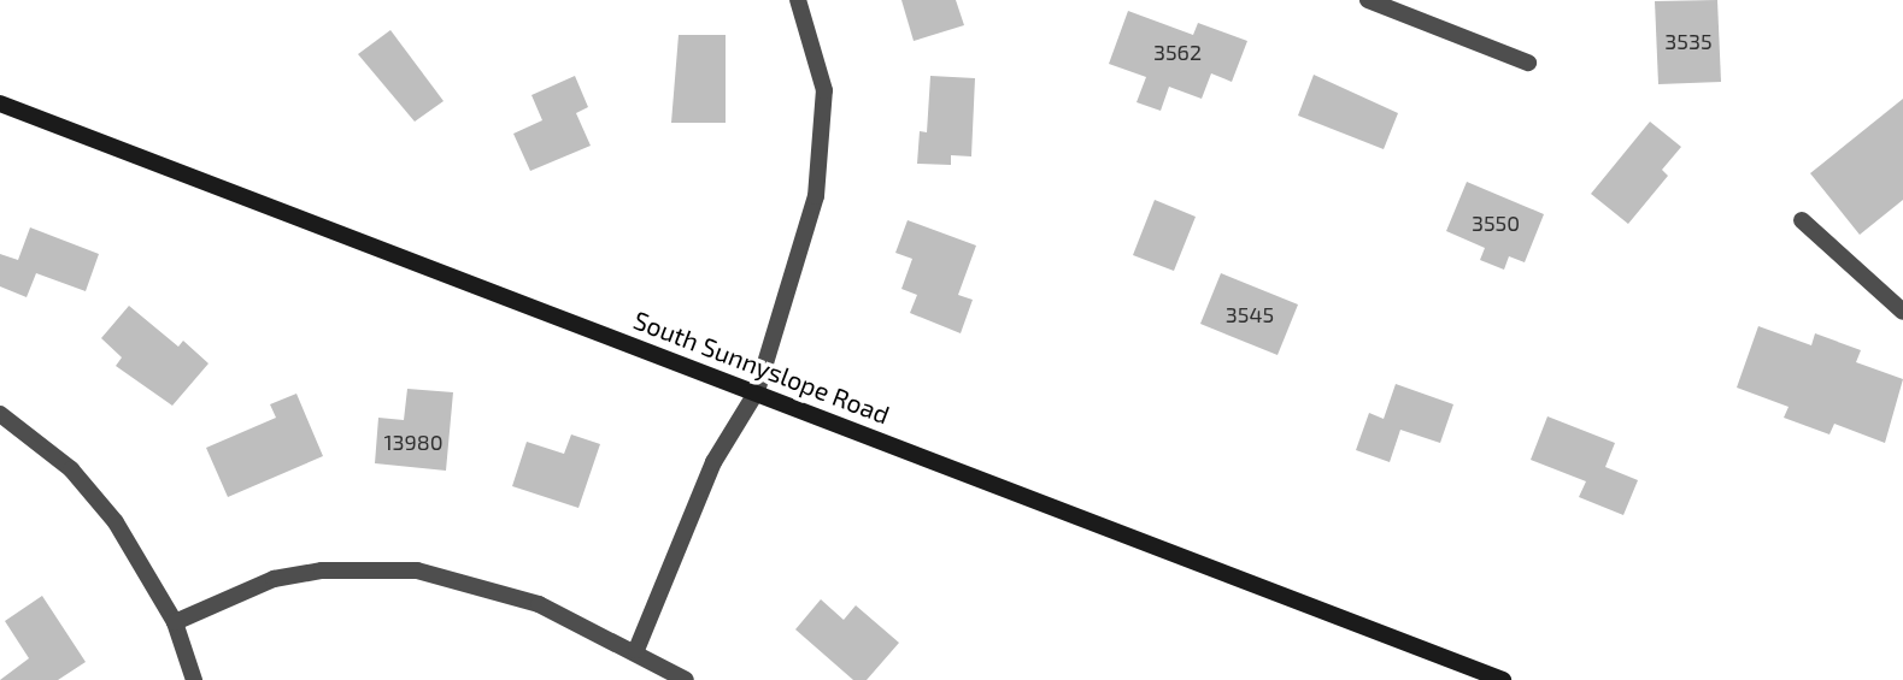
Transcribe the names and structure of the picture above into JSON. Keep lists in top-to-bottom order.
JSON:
{
  "streets": {
    "street": ["South Sunnyslope Road"]
  },
  "house_numbers": [
    "3535",
    "3562",
    "3550",
    "3545",
    "13980"
  ]
}
